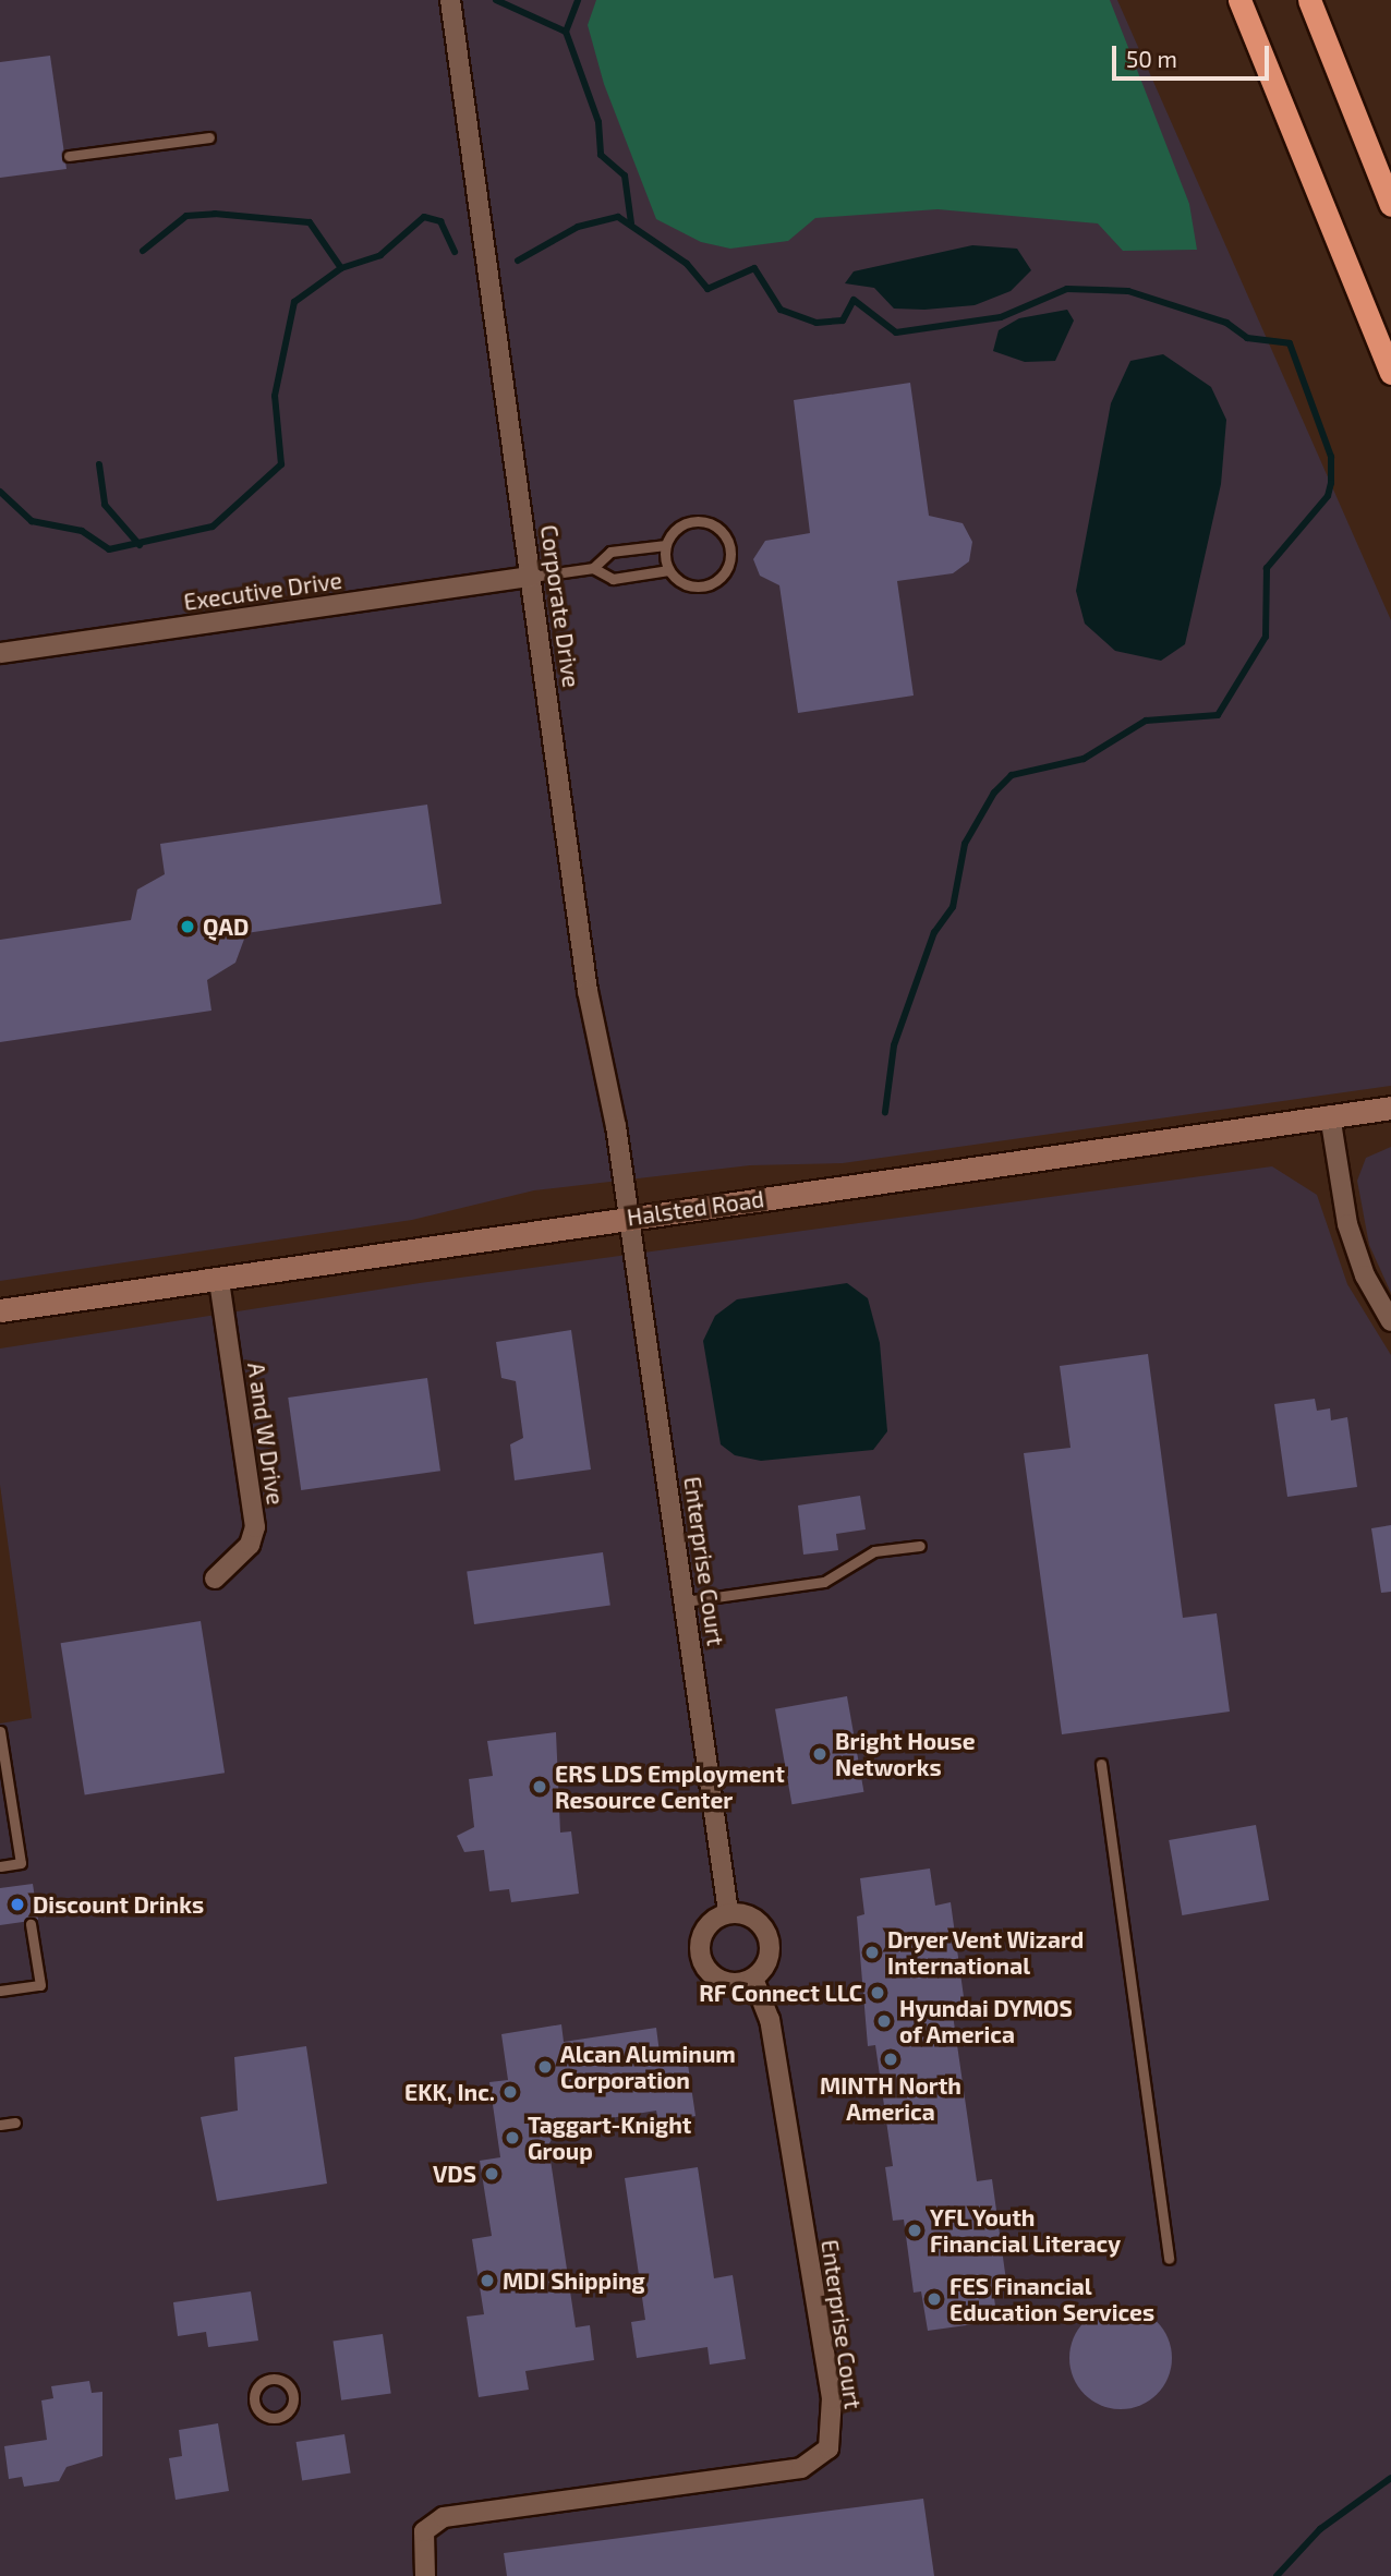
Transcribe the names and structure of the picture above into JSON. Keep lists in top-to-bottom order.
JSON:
{
  "streets": {
    "street": [
      "Executive Drive",
      "Corporate Drive",
      "Halsted Road",
      "A and W Drive",
      "Enterprise Court"
    ]
  },
  "crossings": [
    ["Executive Drive", "Corporate Drive"],
    ["Corporate Drive", "Halsted Road"],
    ["Corporate Drive", "Enterprise Court"],
    ["Halsted Road", "A and W Drive"],
    ["Halsted Road", "Enterprise Court"]
  ],
  "places": [
    "QAD",
    "Bright House Networks",
    "ERS LDS Employment Resource Center",
    "Discount Drinks",
    "Dryer Vent Wizard International",
    "RF Connect LLC",
    "Hyundai DYMOS of America",
    "MINTH North America",
    "Alcan Aluminum Corporation",
    "EKK, Inc.",
    "Taggart-Knight Group",
    "VDS",
    "YFL Youth Financial Literacy",
    "MDI Shipping",
    "FES Financial Education Services"
  ],
  "scale_bar": "50 m"
}
